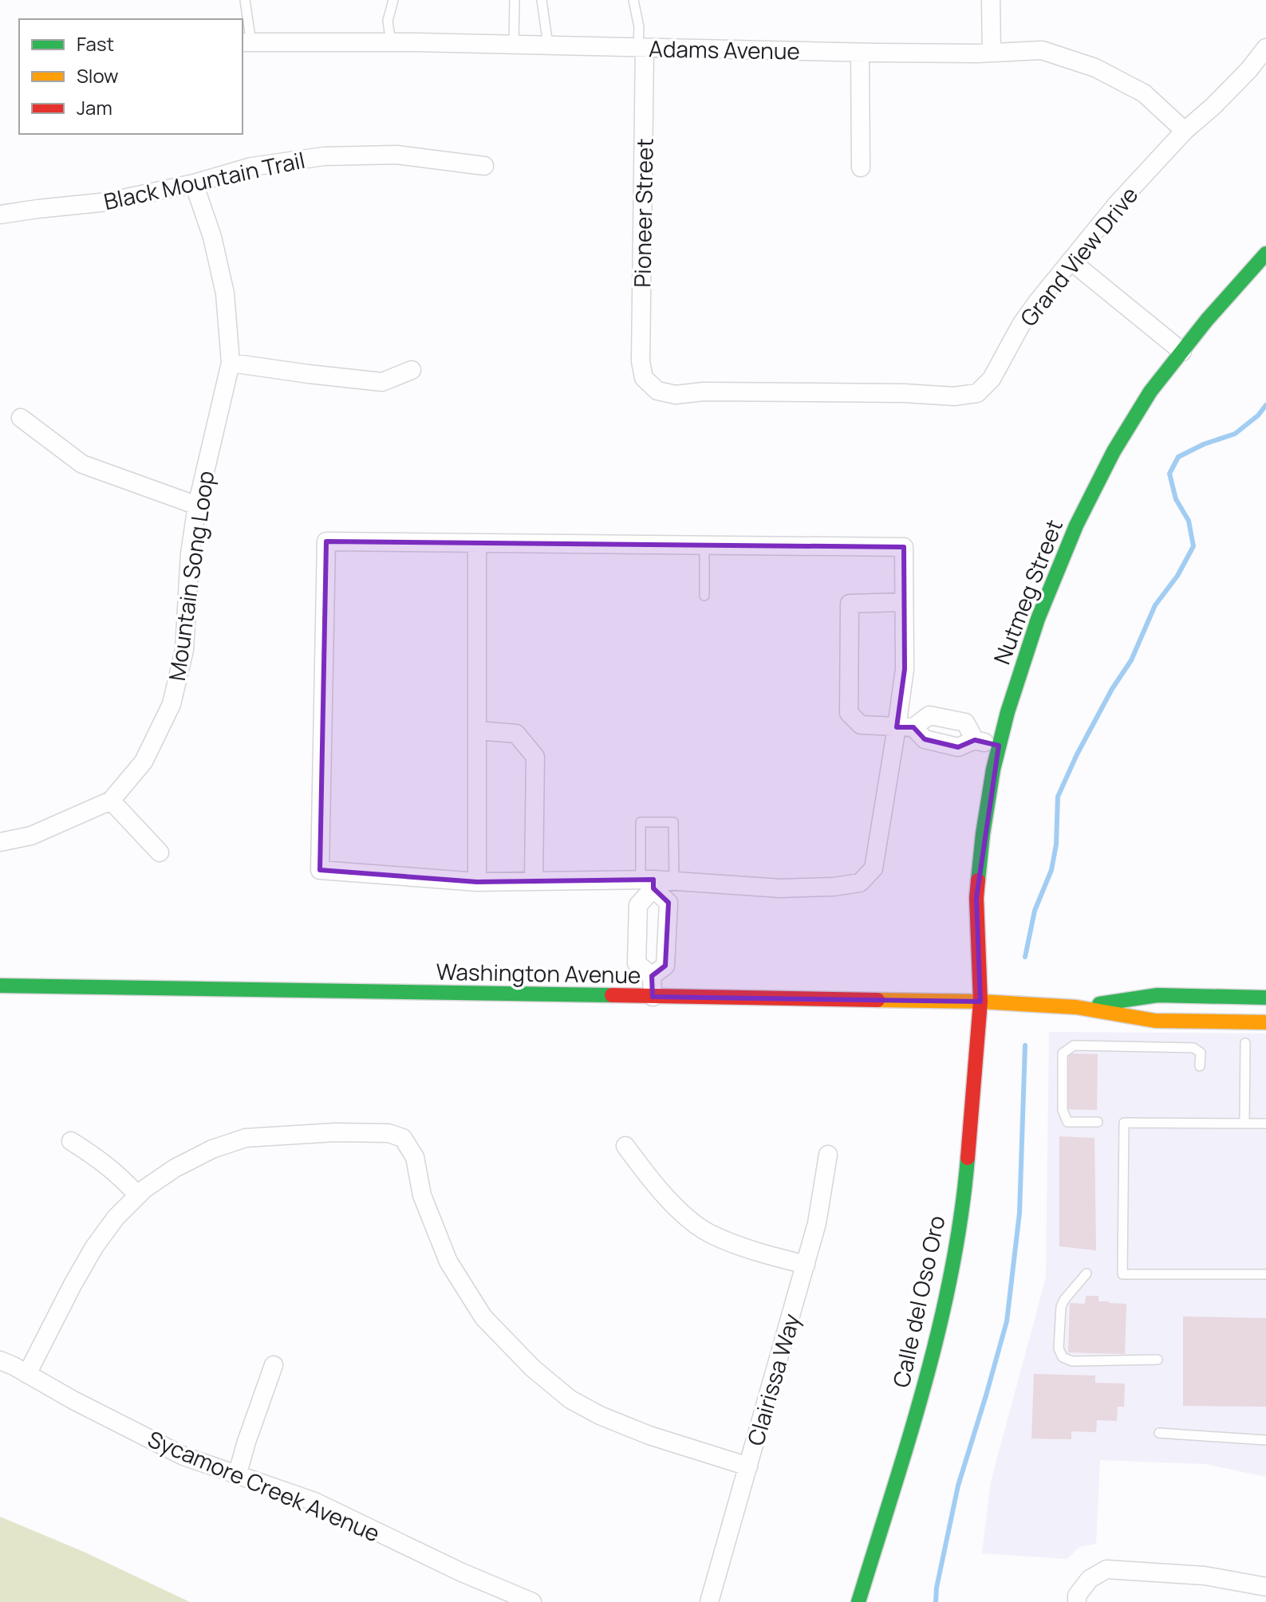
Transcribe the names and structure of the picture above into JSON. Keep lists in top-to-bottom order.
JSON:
{
  "streets": {
    "main road": ["Nutmeg Street", "Washington Avenue", "Calle del Oso Oro"],
    "street": [
      "Adams Avenue",
      "Black Mountain Trail",
      "Pioneer Street",
      "Grand View Drive",
      "Mountain Song Loop",
      "Clairissa Way",
      "Sycamore Creek Avenue"
    ]
  },
  "crossings": [
    ["Adams Avenue", "Pioneer Street"],
    ["Adams Avenue", "Grand View Drive"],
    ["Black Mountain Trail", "Mountain Song Loop"],
    ["Pioneer Street", "Grand View Drive"],
    ["Nutmeg Street", "Washington Avenue"],
    ["Nutmeg Street", "Calle del Oso Oro"],
    ["Washington Avenue", "Calle del Oso Oro"]
  ],
  "legend": ["Fast", "Slow", "Jam"]
}
